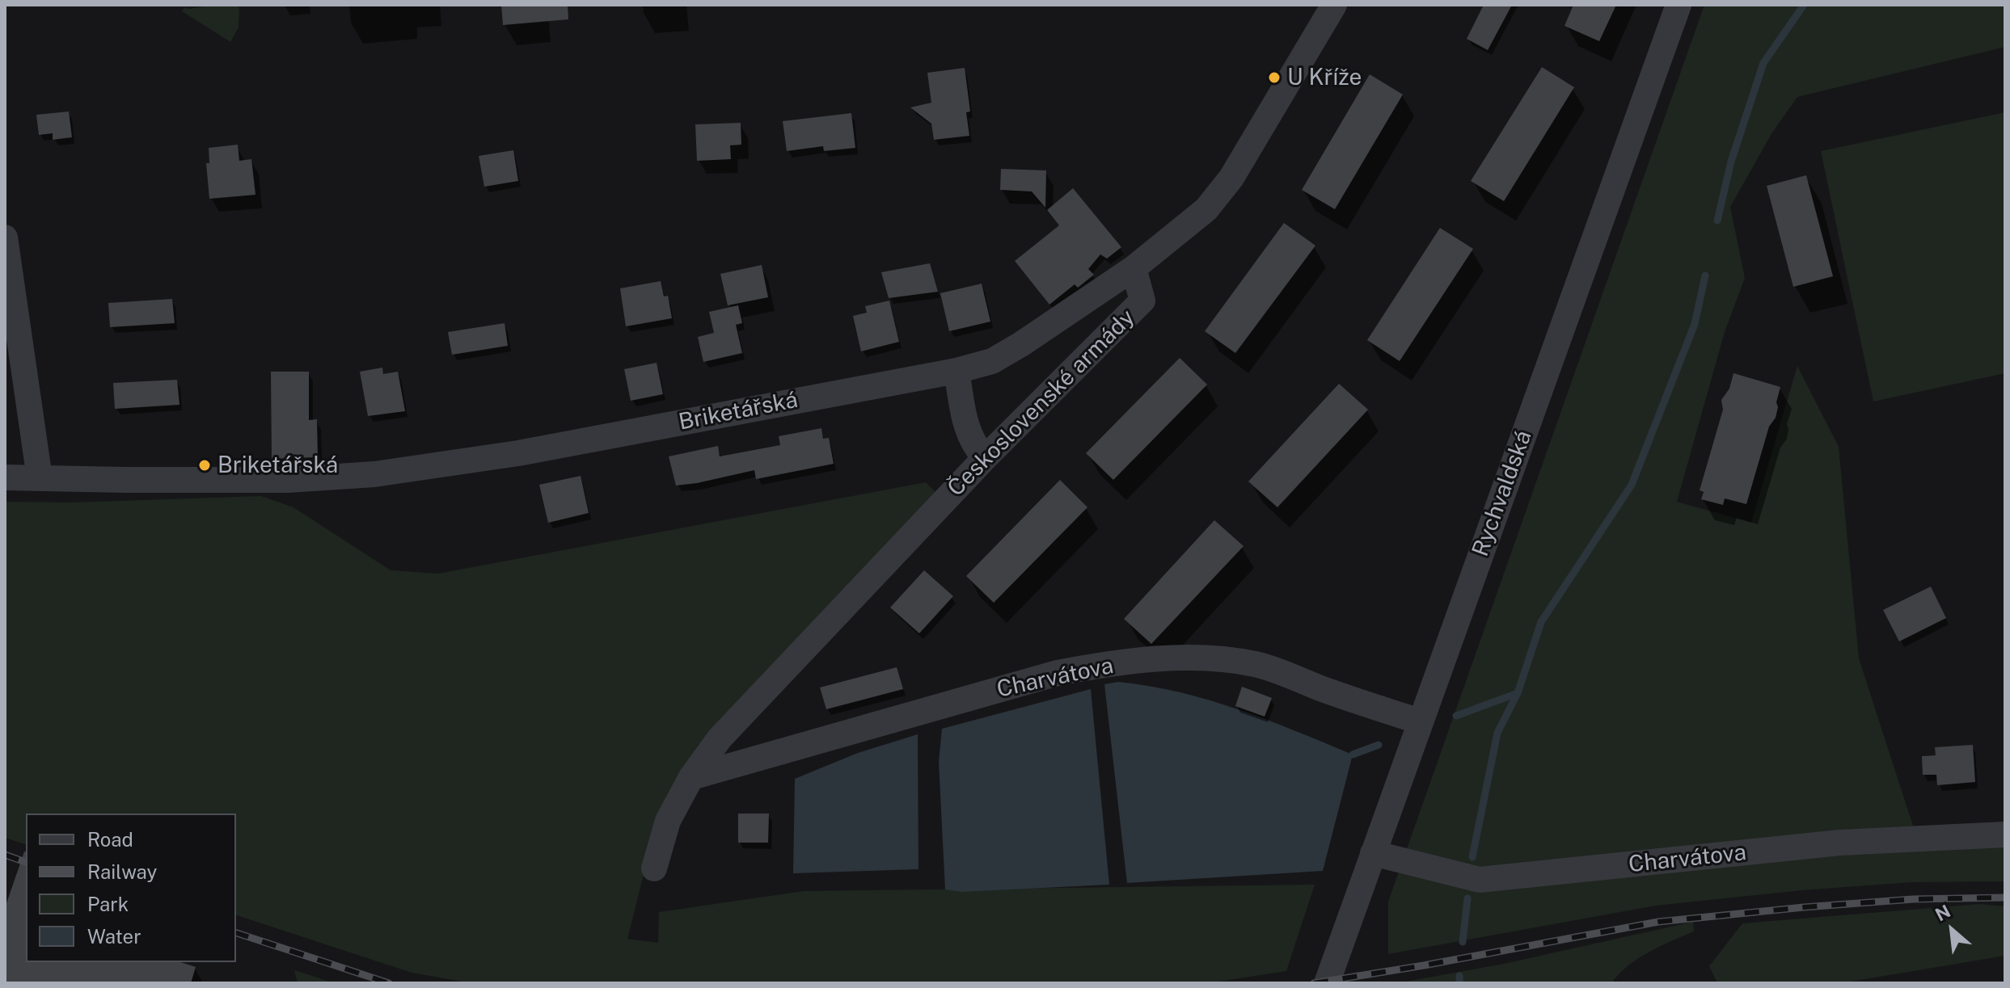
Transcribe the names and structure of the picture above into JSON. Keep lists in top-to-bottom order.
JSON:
{
  "streets": {
    "street": [
      "Československé armády",
      "Briketářská",
      "Rychvaldská",
      "Charvátova"
    ]
  },
  "crossings": [
    ["Československé armády", "Briketářská"],
    ["Československé armády", "Charvátova"],
    ["Rychvaldská", "Charvátova"]
  ],
  "places": ["U Kříže", "Briketářská"],
  "legend": [
    "Road",
    "Railway",
    "Park",
    "Water"
  ],
  "north": "top left"
}
